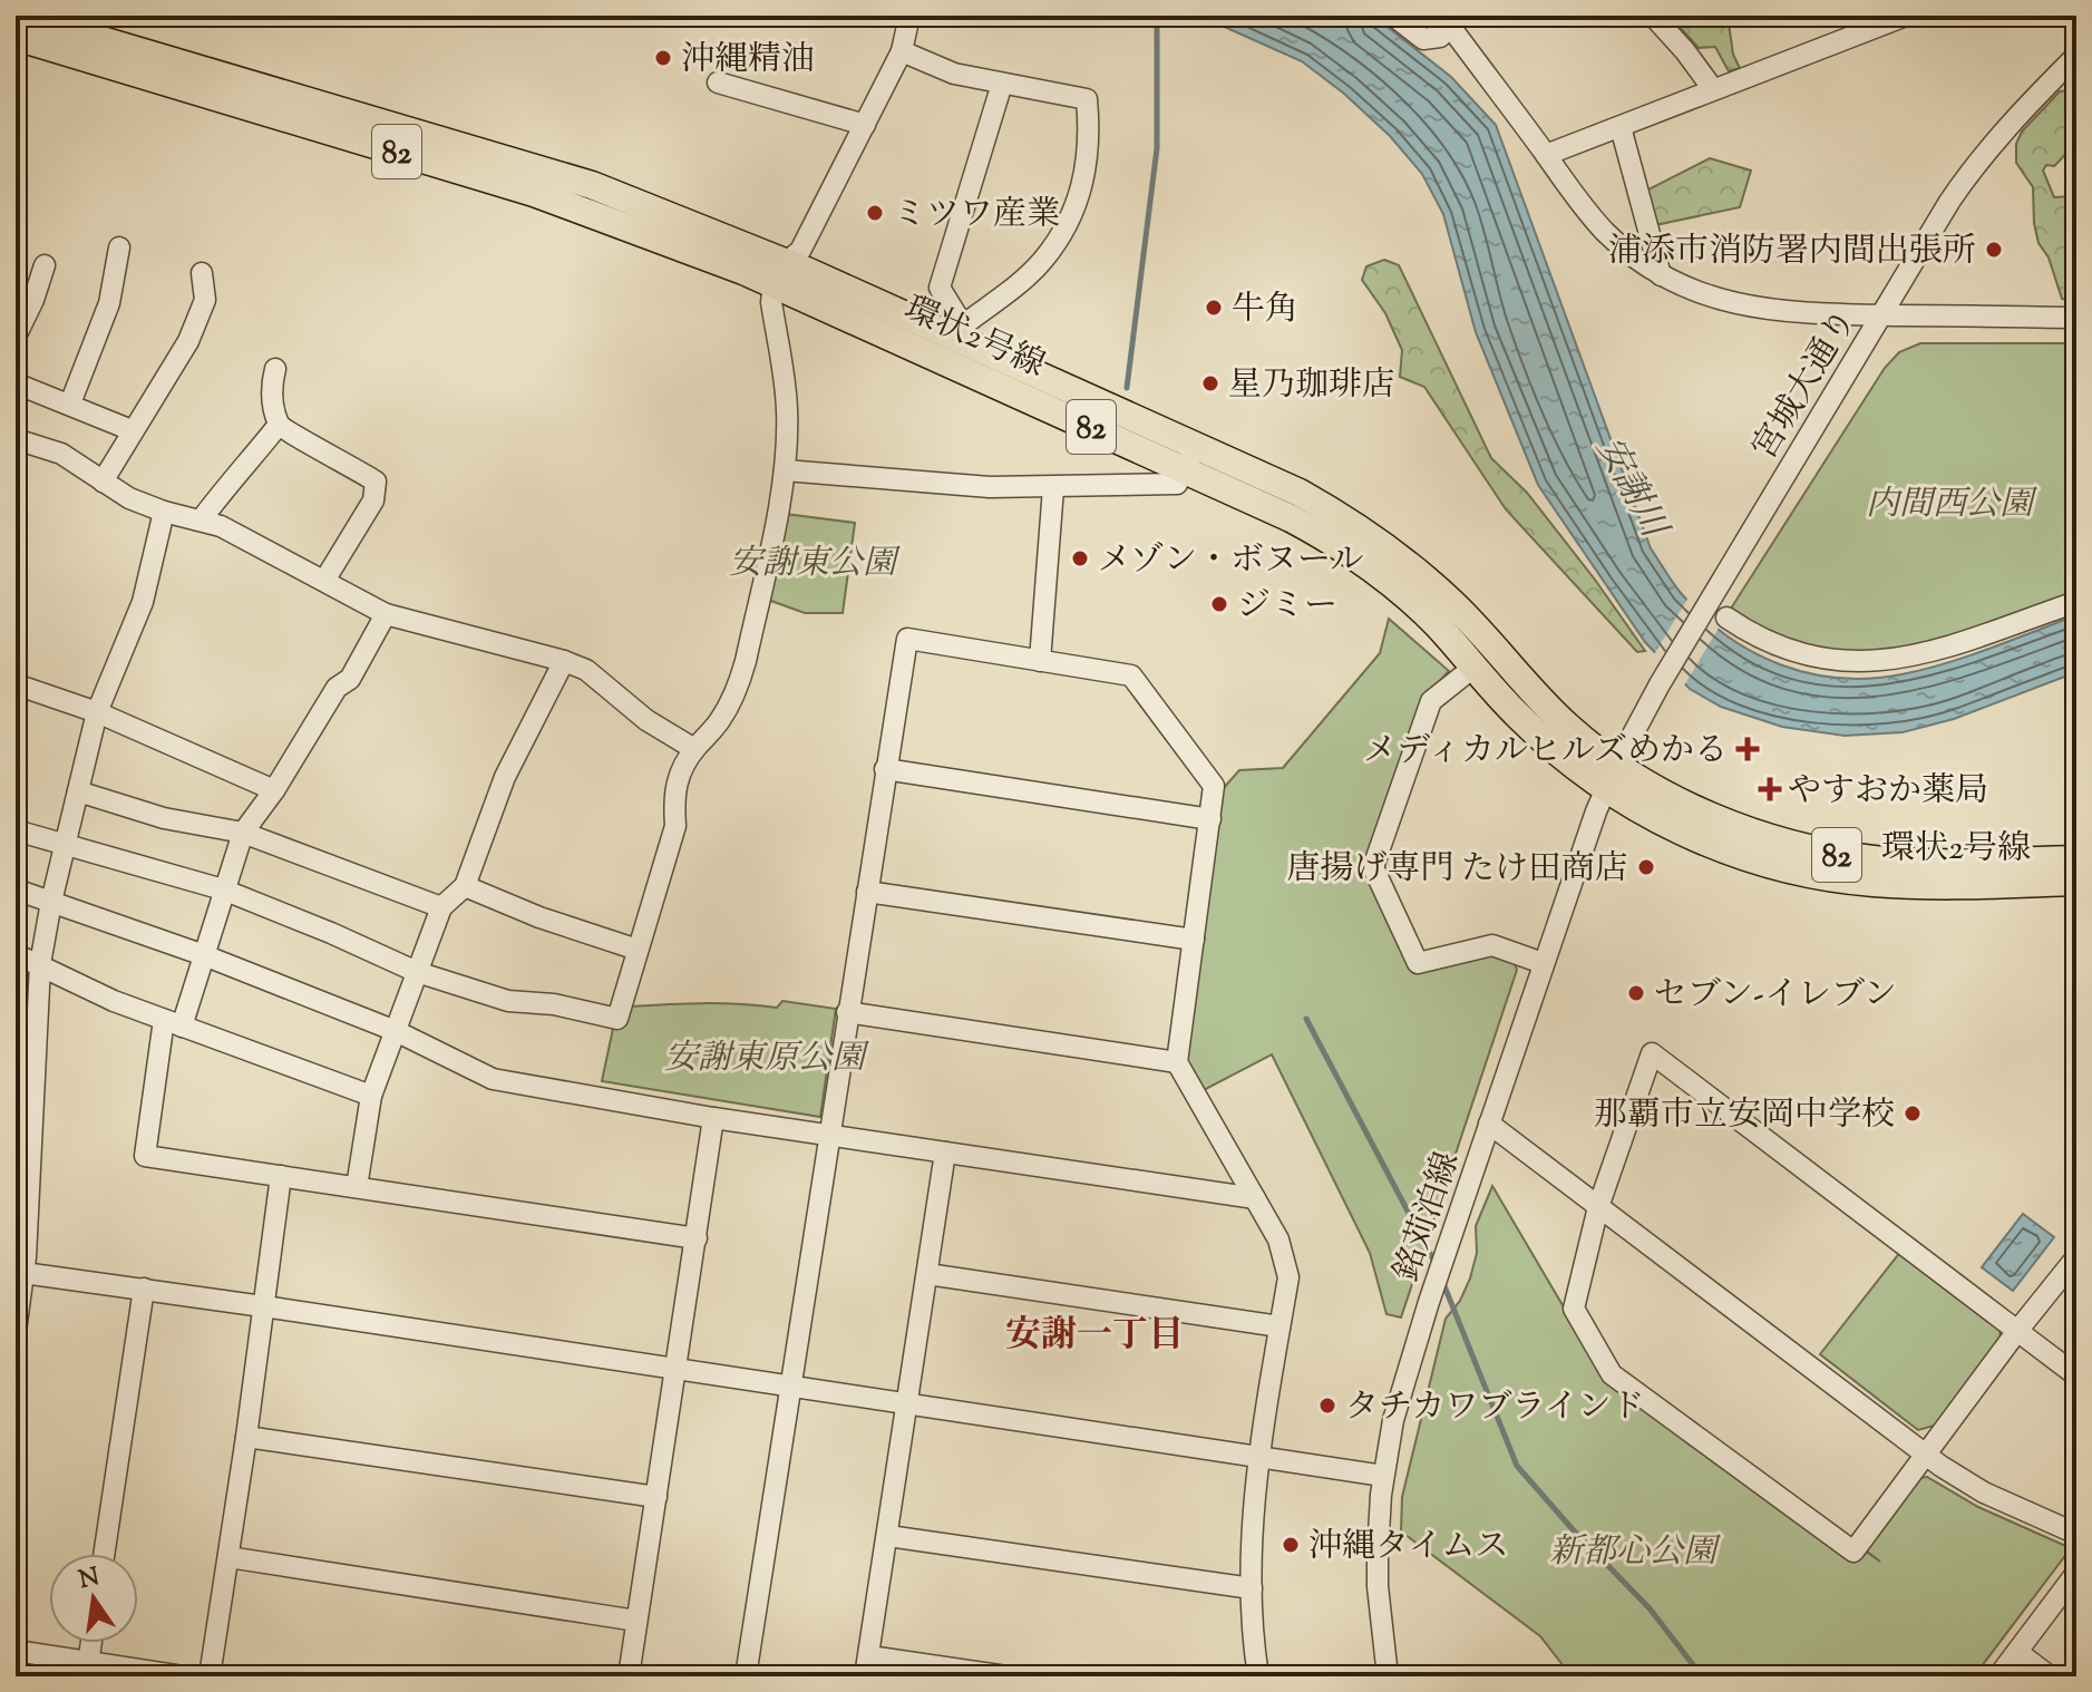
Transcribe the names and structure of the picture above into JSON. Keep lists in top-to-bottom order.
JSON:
{
  "streets": {
    "main road": ["82", "環状2号線"],
    "street": ["宮城大通り", "銘苅泊線"]
  },
  "crossings": [
    ["環状2号線", "宮城大通り"],
    ["環状2号線", "銘苅泊線"],
    ["宮城大通り", "銘苅泊線"]
  ],
  "districts": ["安謝一丁目"],
  "water": ["安謝川"],
  "parks": [
    "内間西公園",
    "安謝東公園",
    "安謝東原公園",
    "新都心公園"
  ],
  "places": {
    "other": [
      "沖縄精油",
      "ミツワ産業",
      "浦添市消防署内間出張所",
      "牛角",
      "星乃珈琲店",
      "メゾン・ボヌール",
      "ジミー",
      "唐揚げ専門 たけ田商店",
      "セブン-イレブン",
      "那覇市立安岡中学校",
      "タチカワブラインド",
      "沖縄タイムス"
    ],
    "health": ["メディカルヒルズめかる", "やすおか薬局"]
  },
  "north": "top"
}
